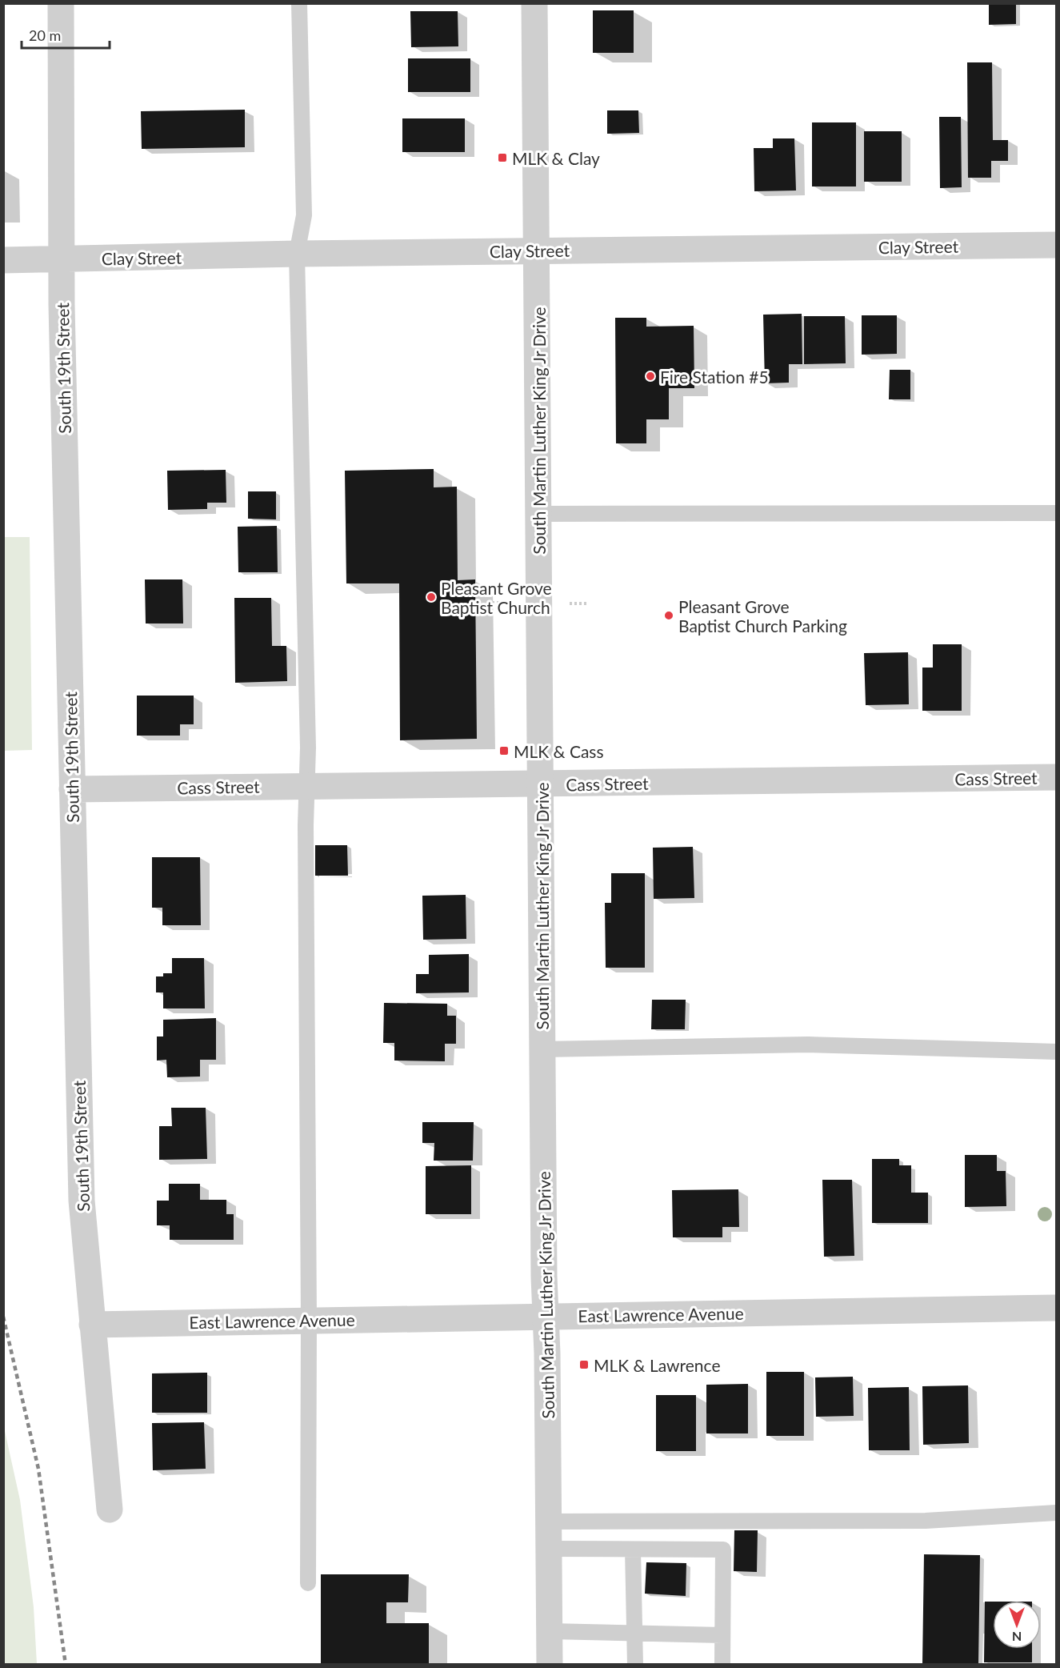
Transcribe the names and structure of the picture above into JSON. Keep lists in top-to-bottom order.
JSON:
{
  "streets": {
    "street": [
      "Clay Street",
      "South 19th Street",
      "South Martin Luther King Jr Drive",
      "Cass Street",
      "East Lawrence Avenue"
    ]
  },
  "crossings": [
    ["Clay Street", "South 19th Street"],
    ["Clay Street", "South Martin Luther King Jr Drive"],
    ["South 19th Street", "Cass Street"],
    ["South 19th Street", "East Lawrence Avenue"],
    ["South Martin Luther King Jr Drive", "Cass Street"],
    ["South Martin Luther King Jr Drive", "East Lawrence Avenue"]
  ],
  "places": {
    "transit": ["MLK & Clay", "MLK & Cass", "MLK & Lawrence"],
    "other": ["Fire Station #5", "Pleasant Grove Baptist Church", "Pleasant Grove Baptist Church Parking"]
  },
  "scale_bar": "20 m",
  "north": "bottom"
}
